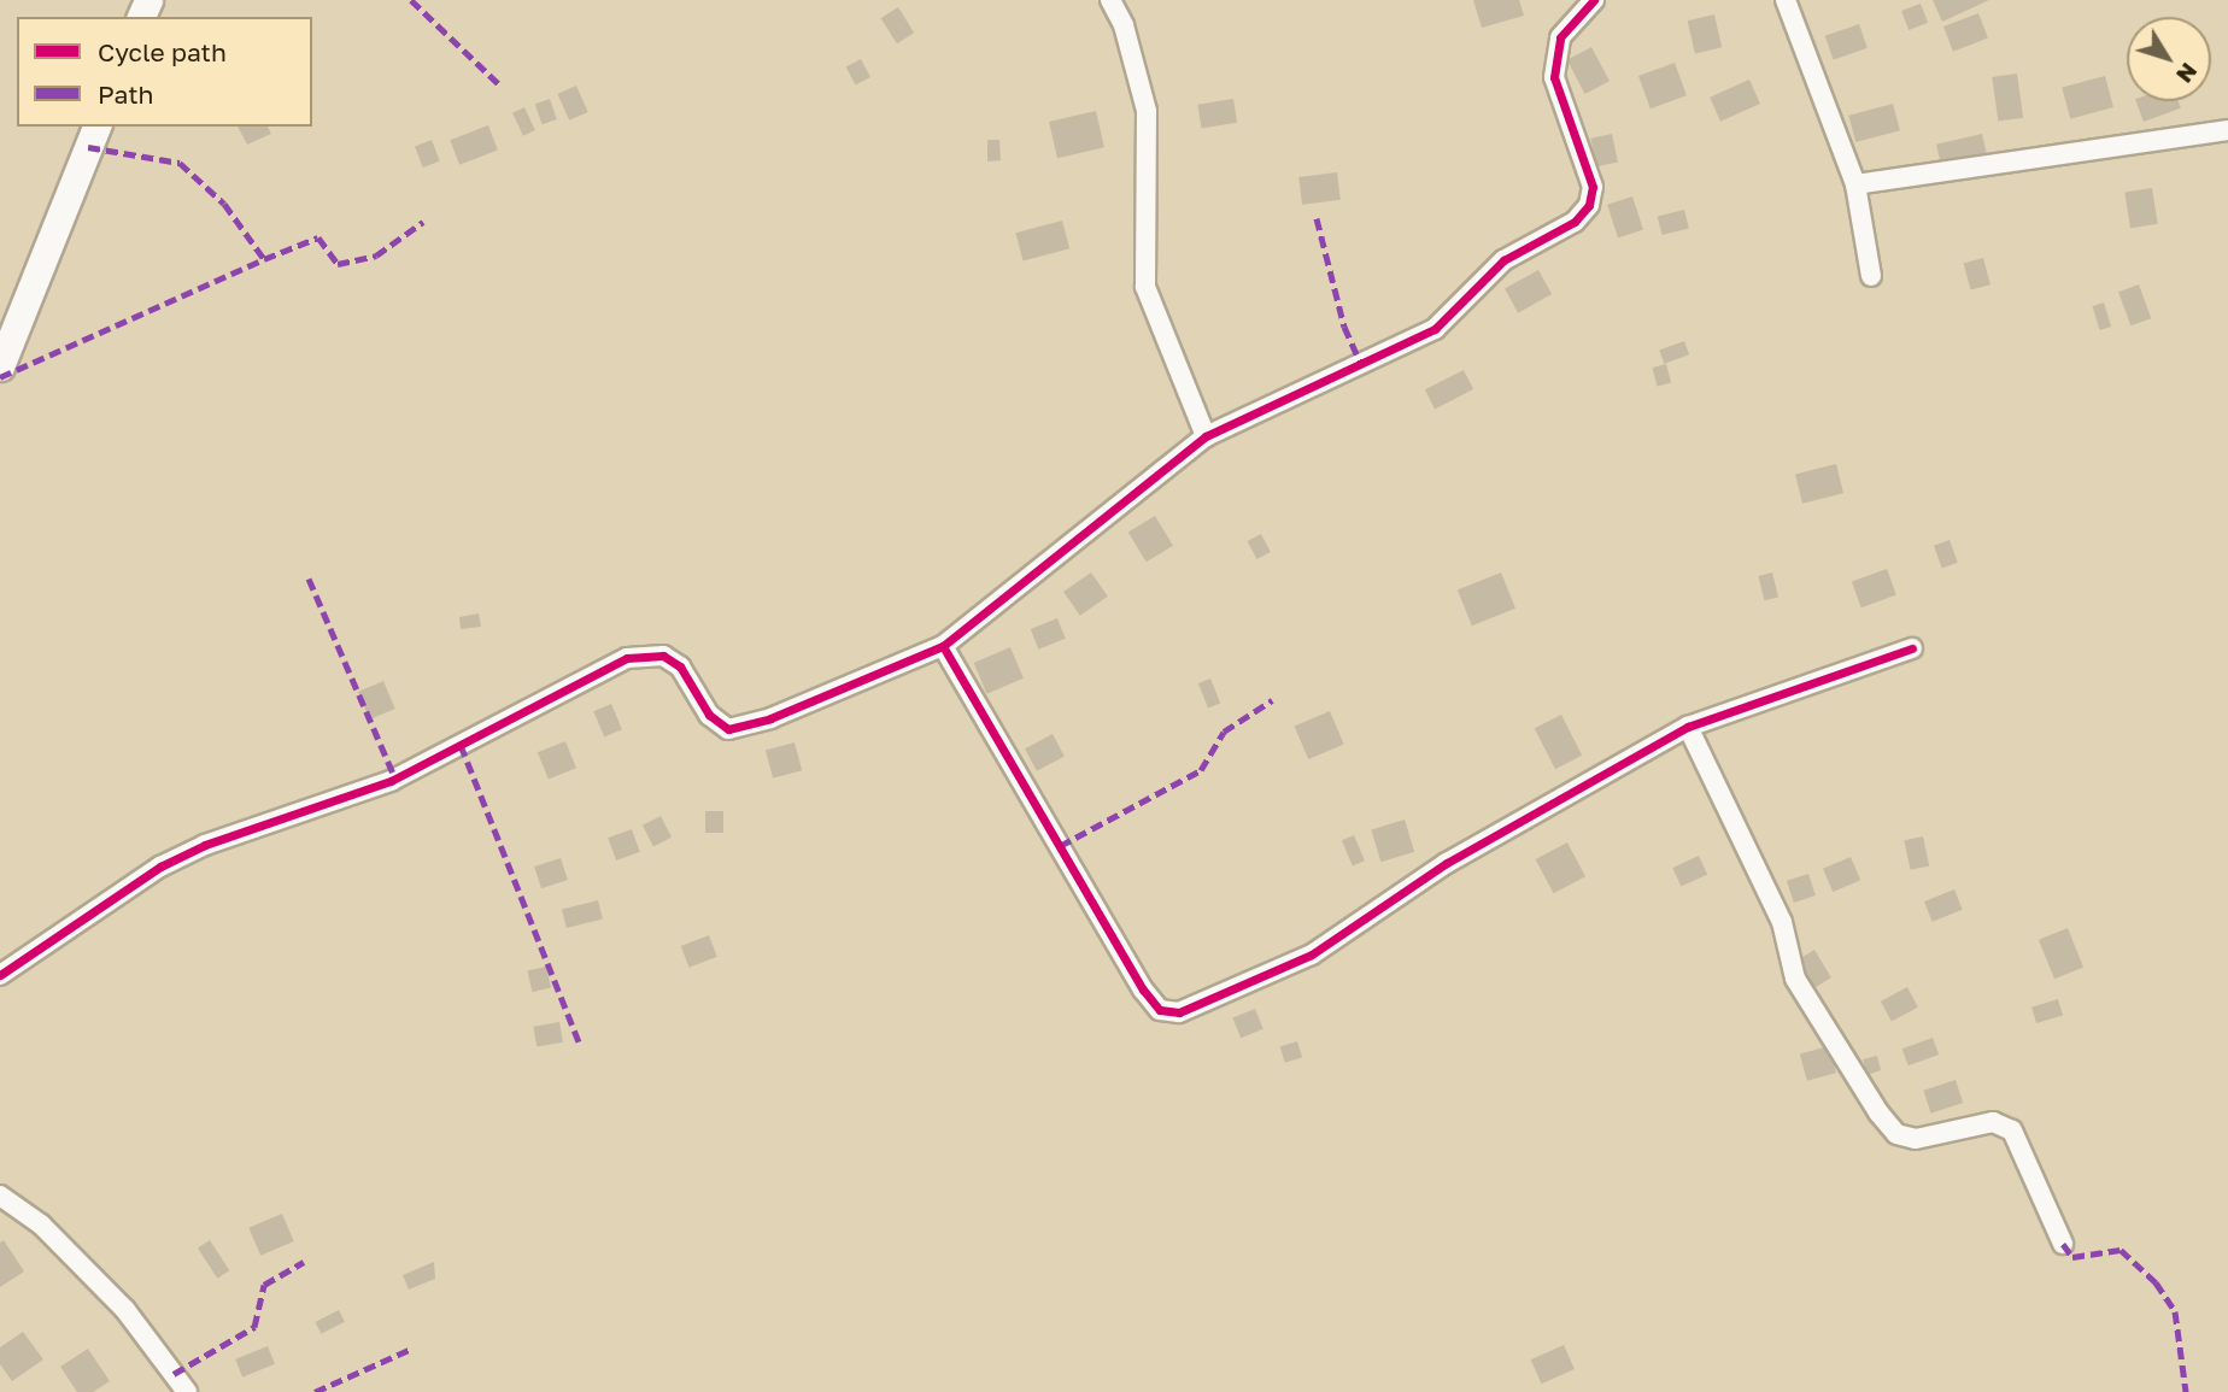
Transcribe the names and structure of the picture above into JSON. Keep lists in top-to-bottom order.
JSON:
{
  "legend": ["Cycle path", "Path"],
  "north": "bottom right"
}
